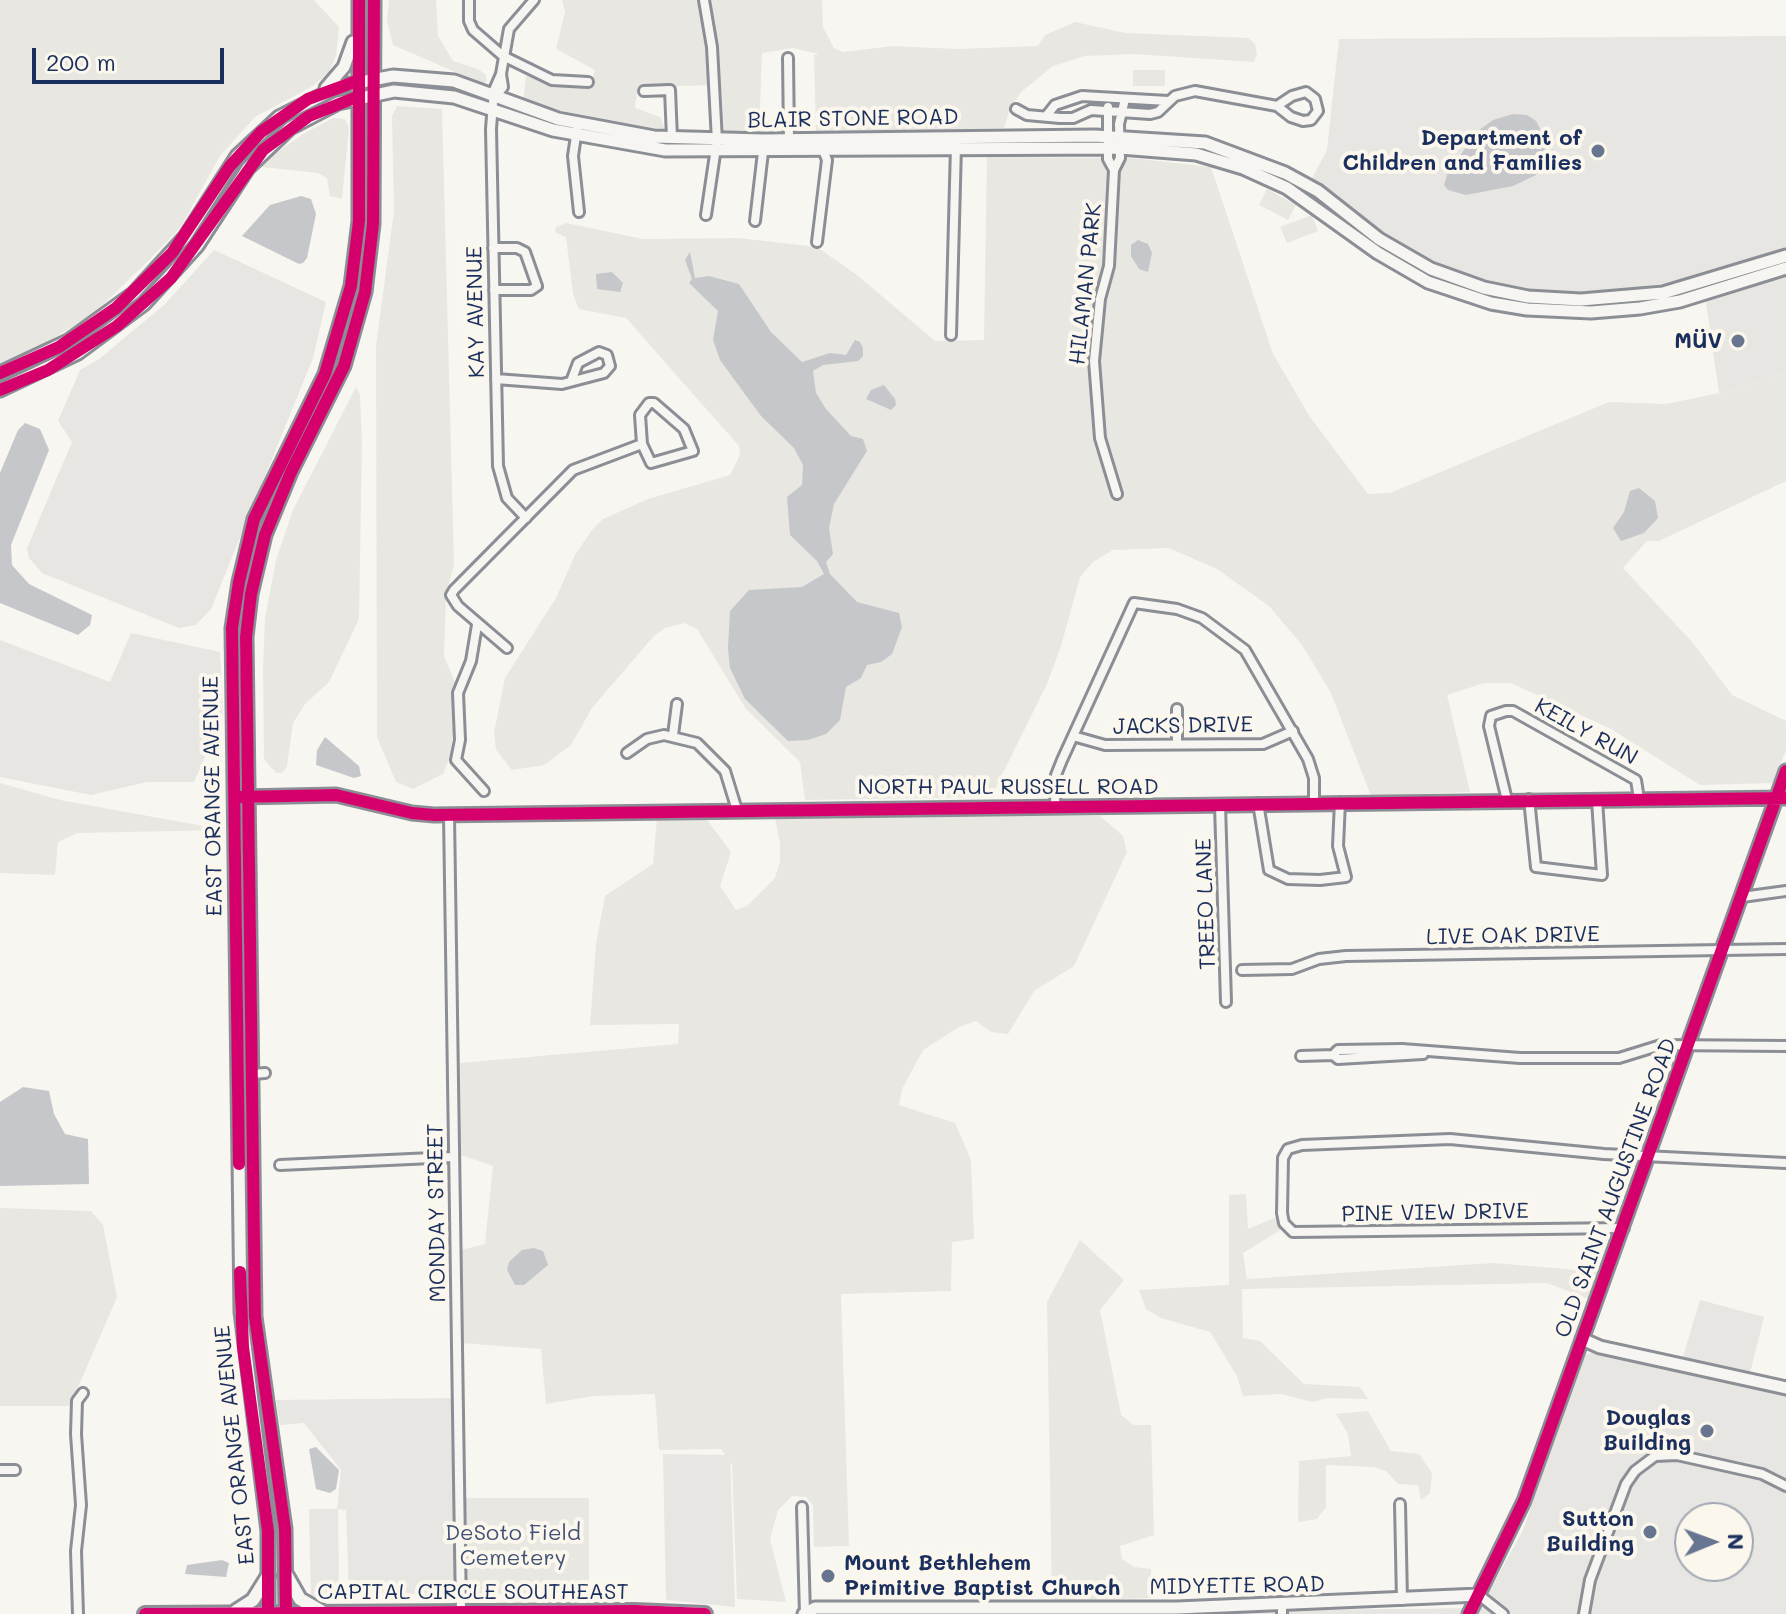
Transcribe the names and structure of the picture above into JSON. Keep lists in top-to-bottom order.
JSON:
{
  "streets": {
    "main road": ["CAPITAL CIRCLE SOUTHEAST"],
    "street": [
      "BLAIR STONE ROAD",
      "HILAMAN PARK",
      "KAY AVENUE",
      "JACKS DRIVE",
      "KEILY RUN",
      "NORTH PAUL RUSSELL ROAD",
      "EAST ORANGE AVENUE",
      "TREEO LANE",
      "LIVE OAK DRIVE",
      "OLD SAINT AUGUSTINE ROAD",
      "MONDAY STREET",
      "PINE VIEW DRIVE",
      "MIDYETTE ROAD"
    ]
  },
  "crossings": [
    ["BLAIR STONE ROAD", "HILAMAN PARK"],
    ["BLAIR STONE ROAD", "KAY AVENUE"],
    ["BLAIR STONE ROAD", "EAST ORANGE AVENUE"],
    ["KEILY RUN", "NORTH PAUL RUSSELL ROAD"],
    ["NORTH PAUL RUSSELL ROAD", "EAST ORANGE AVENUE"],
    ["NORTH PAUL RUSSELL ROAD", "TREEO LANE"],
    ["NORTH PAUL RUSSELL ROAD", "OLD SAINT AUGUSTINE ROAD"],
    ["NORTH PAUL RUSSELL ROAD", "MONDAY STREET"],
    ["EAST ORANGE AVENUE", "CAPITAL CIRCLE SOUTHEAST"],
    ["LIVE OAK DRIVE", "OLD SAINT AUGUSTINE ROAD"],
    ["OLD SAINT AUGUSTINE ROAD", "PINE VIEW DRIVE"],
    ["OLD SAINT AUGUSTINE ROAD", "MIDYETTE ROAD"],
    ["MONDAY STREET", "CAPITAL CIRCLE SOUTHEAST"]
  ],
  "parks": ["DeSoto Field Cemetery"],
  "places": [
    "Department of Children and Families",
    "MÜV",
    "Douglas Building",
    "Sutton Building",
    "Mount Bethlehem Primitive Baptist Church"
  ],
  "scale_bar": "200 m",
  "north": "right"
}
